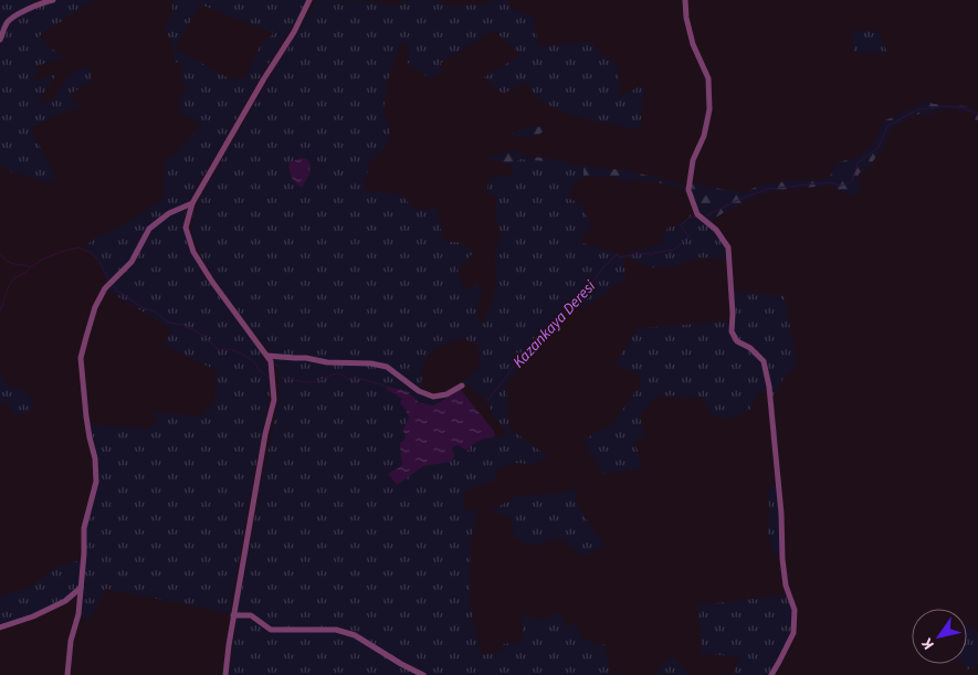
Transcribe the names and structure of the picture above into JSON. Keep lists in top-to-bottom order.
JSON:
{
  "water": ["Kazankaya Deresi"],
  "north": "bottom left"
}
